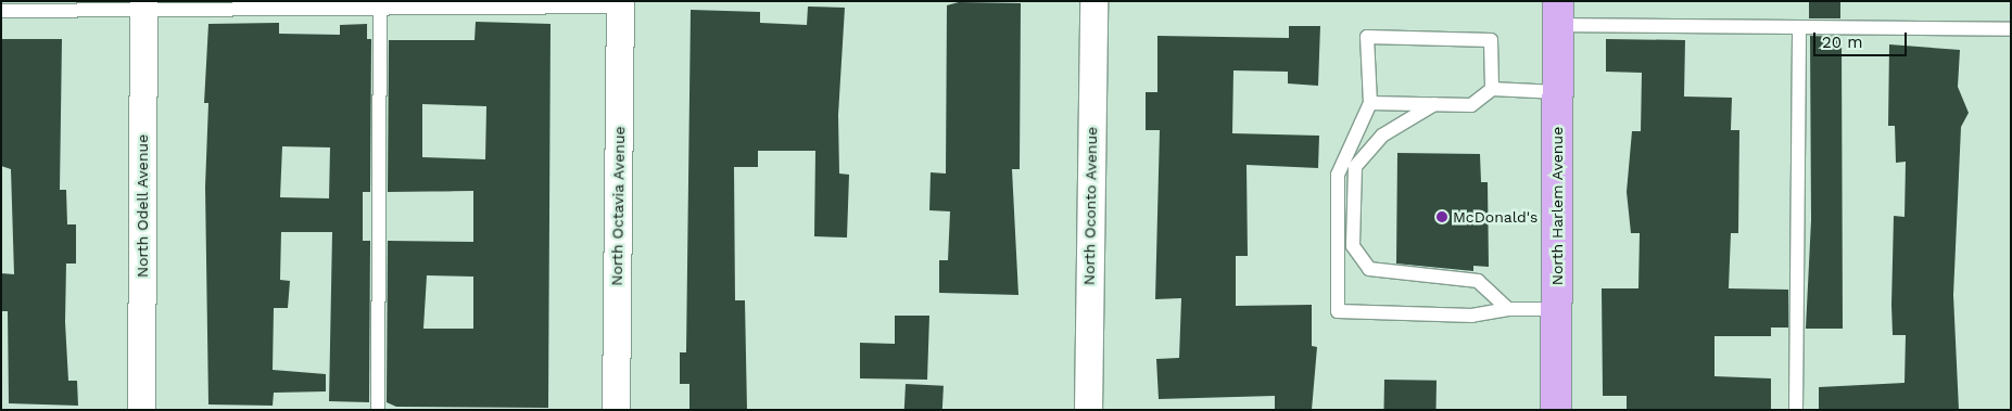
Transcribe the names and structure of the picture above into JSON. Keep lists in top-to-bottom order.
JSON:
{
  "streets": {
    "main road": ["North Harlem Avenue"],
    "street": ["North Odell Avenue", "North Octavia Avenue", "North Oconto Avenue"]
  },
  "places": ["McDonald's"],
  "scale_bar": "20 m"
}
